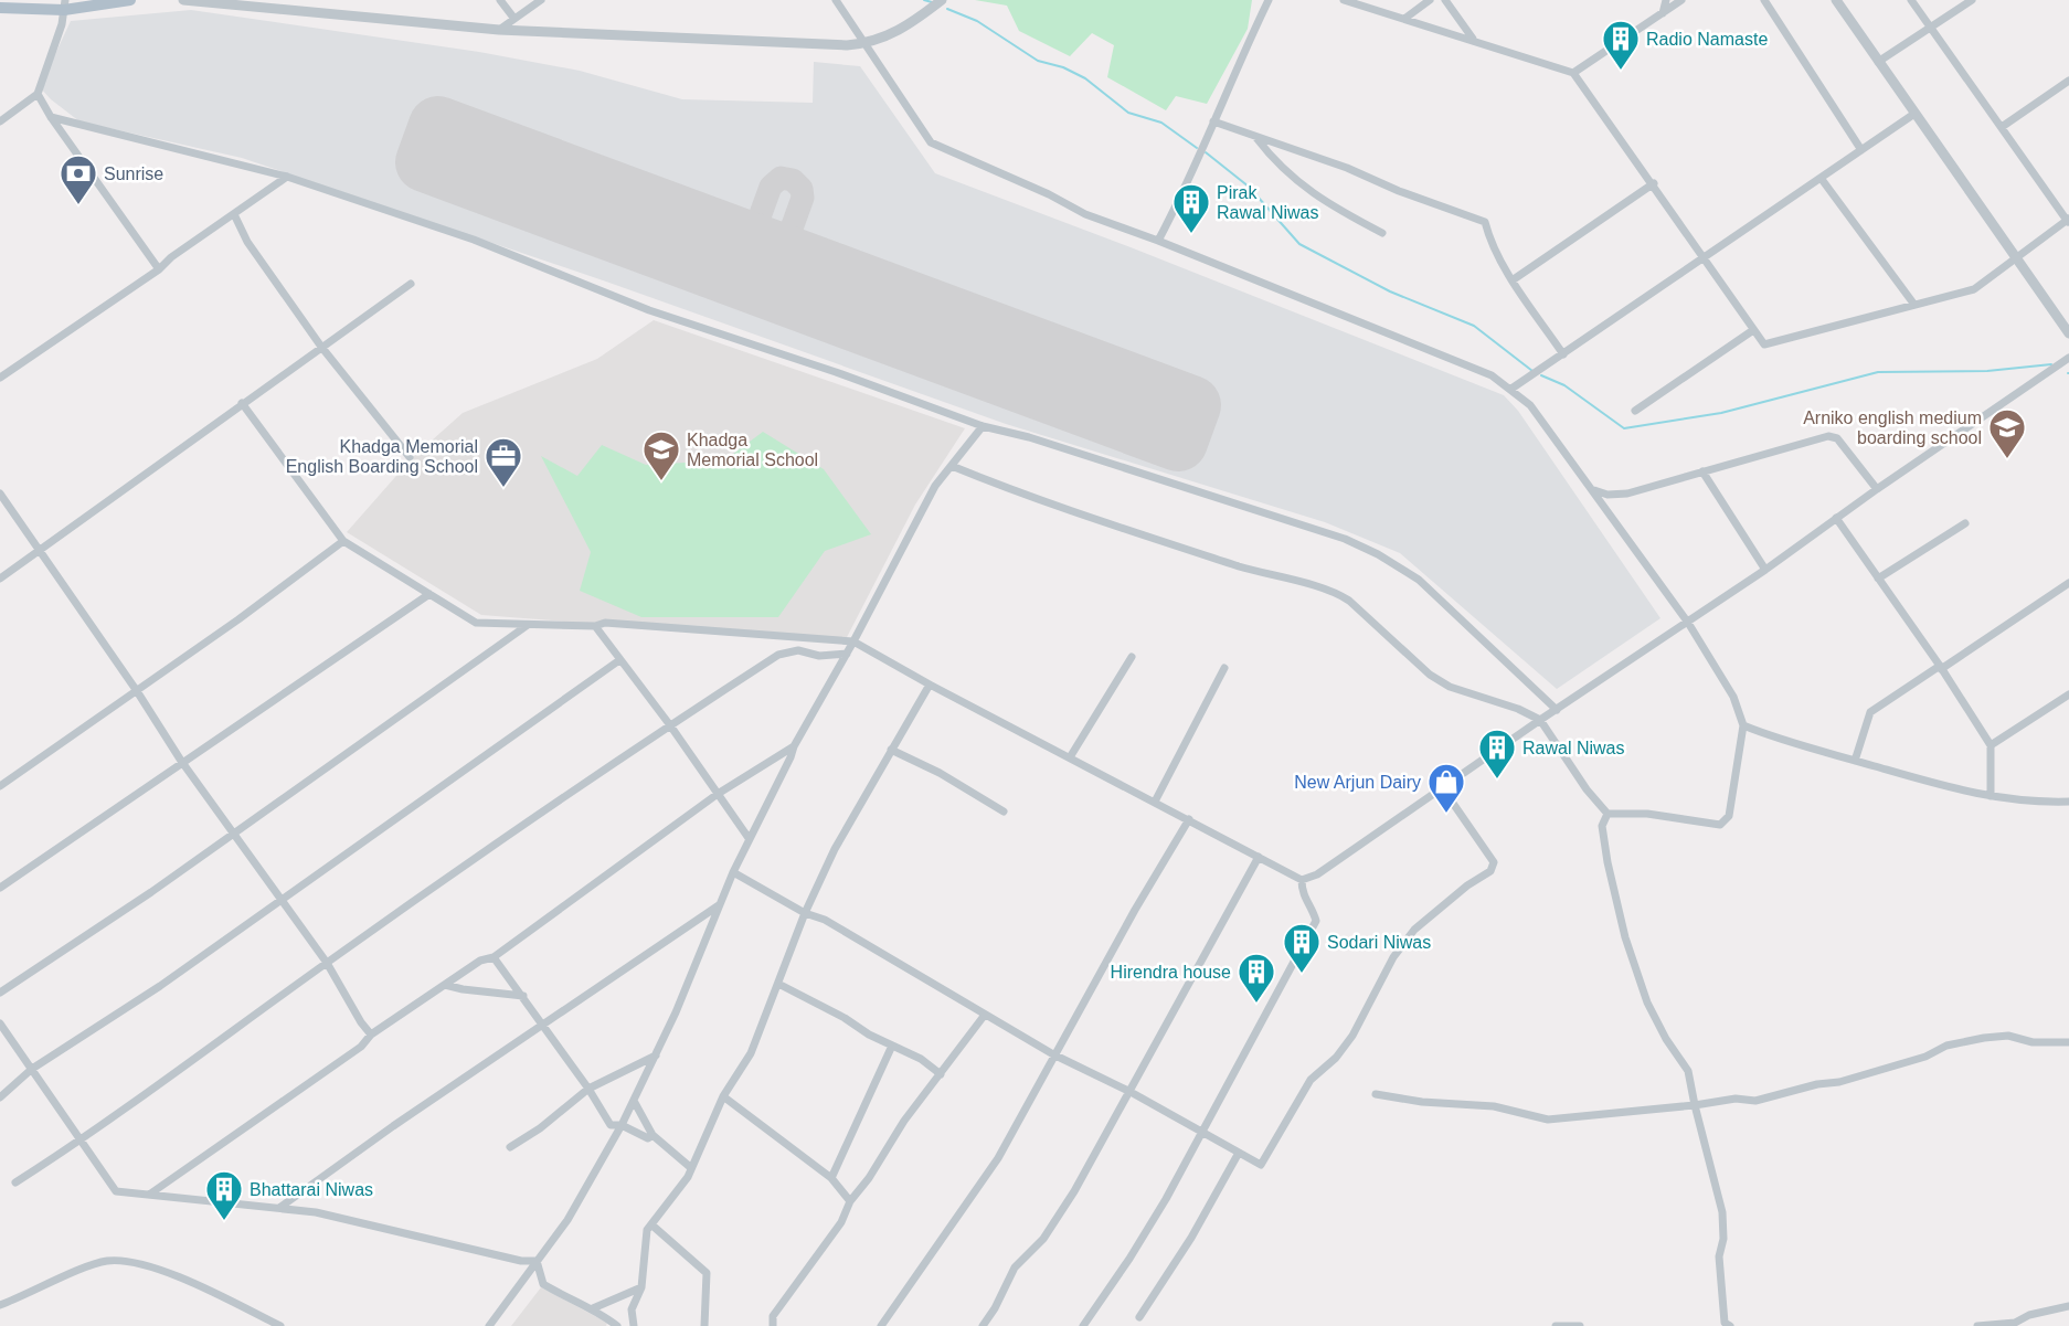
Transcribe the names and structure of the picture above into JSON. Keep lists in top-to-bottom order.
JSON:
{
  "places": {
    "building": [
      "Radio Namaste",
      "Pirak Rawal Niwas",
      "Rawal Niwas",
      "Sodari Niwas",
      "Hirendra house",
      "Bhattarai Niwas"
    ],
    "bank": ["Sunrise"],
    "school or university": ["Arniko english medium boarding school", "Khadga Memorial School"],
    "office": ["Khadga Memorial English Boarding School"],
    "shop": ["New Arjun Dairy"]
  }
}
